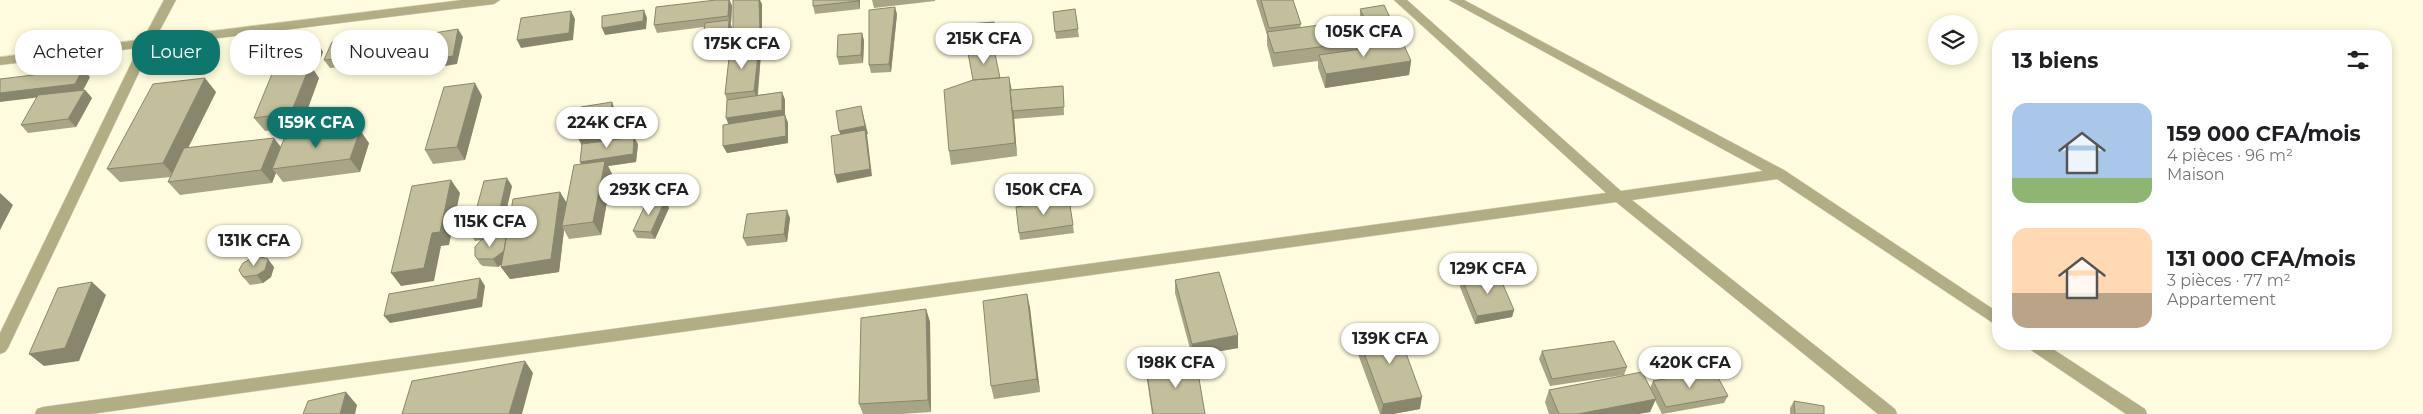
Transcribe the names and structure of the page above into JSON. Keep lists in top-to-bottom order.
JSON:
{
  "page": {
    "price": [
      "105K CFA",
      "215K CFA",
      "175K CFA",
      "159K CFA",
      "224K CFA",
      "293K CFA",
      "150K CFA",
      "115K CFA",
      "131K CFA",
      "129K CFA",
      "139K CFA",
      "198K CFA",
      "420K CFA"
    ],
    "chip": [
      "Acheter",
      "Louer",
      "Filtres",
      "Nouveau"
    ],
    "heading": "13 biens",
    "list": [
      {
        "name": "159 000 CFA/mois",
        "note": "4 pièces · 96 m² · Maison"
      },
      {
        "name": "131 000 CFA/mois",
        "note": "3 pièces · 77 m² · Appartement"
      }
    ]
  }
}
